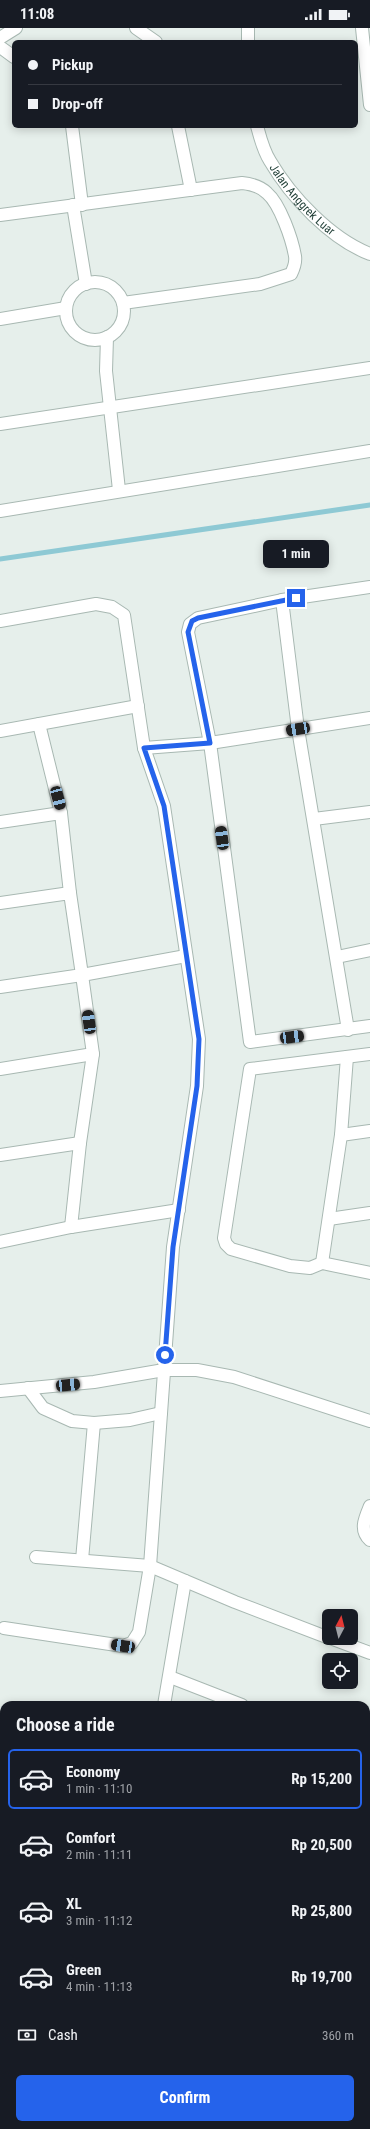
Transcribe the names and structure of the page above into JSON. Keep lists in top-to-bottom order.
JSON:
{
  "streets": {
    "street": ["Jalan Anggrek Luar"]
  },
  "north": "top",
  "page": {
    "status": "11:08",
    "banner": ["Pickup", "Drop-off"],
    "bubble": "1 min",
    "heading": "Choose a ride",
    "list": [
      {
        "name": "Economy",
        "note": "1 min · 11:10",
        "value": "Rp 15,200"
      },
      {
        "name": "Comfort",
        "note": "2 min · 11:11",
        "value": "Rp 20,500"
      },
      {
        "name": "XL",
        "note": "3 min · 11:12",
        "value": "Rp 25,800"
      },
      {
        "name": "Green",
        "note": "4 min · 11:13",
        "value": "Rp 19,700"
      }
    ],
    "pay": ["Cash", "360 m"],
    "buttons": "Confirm"
  }
}
